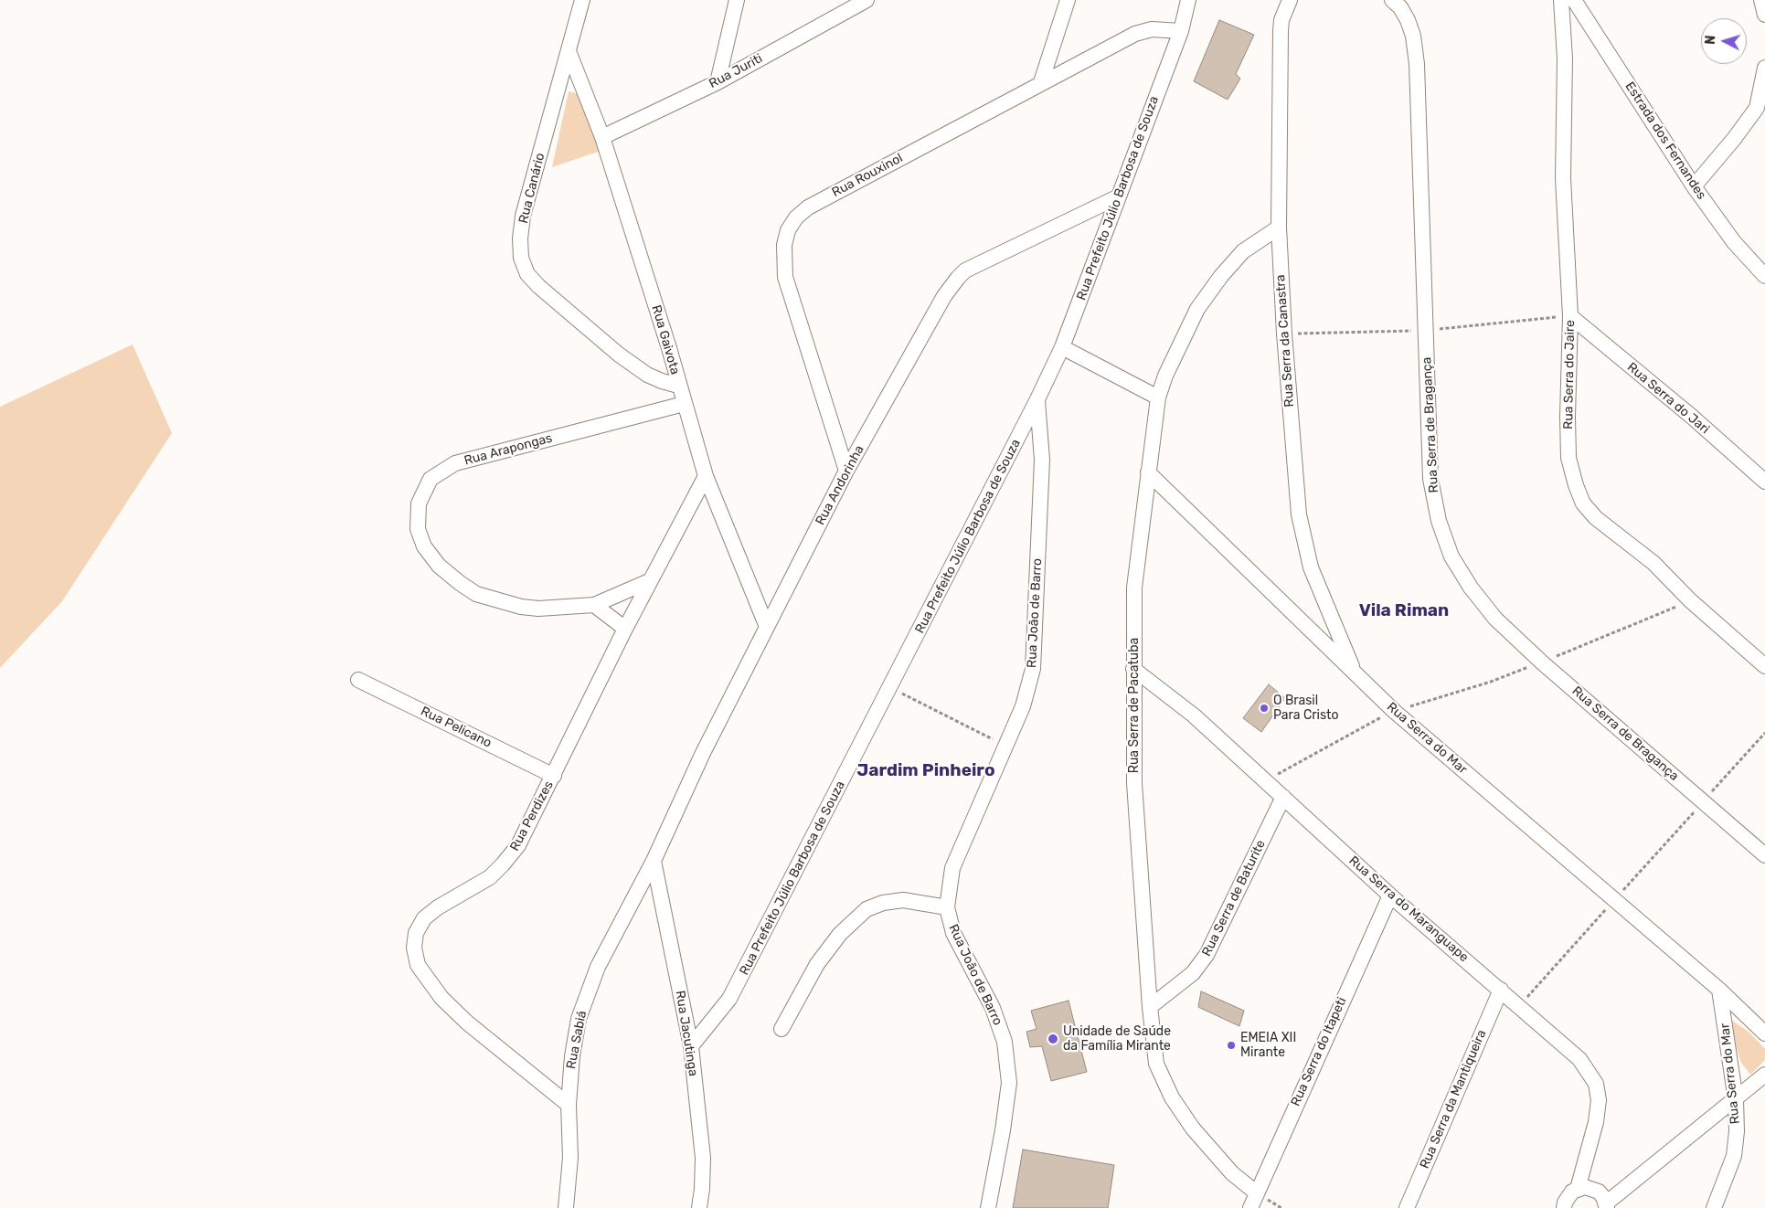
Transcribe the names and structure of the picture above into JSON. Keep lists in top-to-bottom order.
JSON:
{
  "streets": {
    "street": [
      "Rua Juriti",
      "Estrada dos Fernandes",
      "Rua Rouxinol",
      "Rua Canário",
      "Rua Prefeito Júlio Barbosa de Souza",
      "Rua Gaivota",
      "Rua Serra da Canastra",
      "Rua Serra do Jaire",
      "Rua Serra do Jari",
      "Rua Serra de Bragança",
      "Rua Arapongas",
      "Rua Andorinha",
      "Rua João de Barro",
      "Rua Serra de Pacatuba",
      "Rua Pelicano",
      "Rua Serra do Mar",
      "Rua Perdizes",
      "Rua Serra de Baturite",
      "Rua Serra do Maranguape",
      "Rua Jacutinga",
      "Rua Sabiá",
      "Rua Serra do Itapeti",
      "Rua Serra da Mantiqueira"
    ]
  },
  "crossings": [
    ["Rua Juriti", "Rua Gaivota"],
    ["Rua Rouxinol", "Rua Prefeito Júlio Barbosa de Souza"],
    ["Rua Rouxinol", "Rua Andorinha"],
    ["Rua Canário", "Rua Gaivota"],
    ["Rua Prefeito Júlio Barbosa de Souza", "Rua Andorinha"],
    ["Rua Prefeito Júlio Barbosa de Souza", "Rua João de Barro"],
    ["Rua Prefeito Júlio Barbosa de Souza", "Rua Jacutinga"],
    ["Rua Gaivota", "Rua Arapongas"],
    ["Rua Gaivota", "Rua Andorinha"],
    ["Rua Gaivota", "Rua Perdizes"],
    ["Rua Serra da Canastra", "Rua Serra de Pacatuba"],
    ["Rua Serra da Canastra", "Rua Serra do Mar"],
    ["Rua Serra do Jaire", "Rua Serra do Jari"],
    ["Rua Arapongas", "Rua Perdizes"],
    ["Rua Andorinha", "Rua Jacutinga"],
    ["Rua Andorinha", "Rua Sabiá"],
    ["Rua Serra de Pacatuba", "Rua Serra do Mar"],
    ["Rua Serra de Pacatuba", "Rua Serra de Baturite"],
    ["Rua Serra de Pacatuba", "Rua Serra do Maranguape"],
    ["Rua Serra de Pacatuba", "Rua Serra do Itapeti"],
    ["Rua Pelicano", "Rua Perdizes"],
    ["Rua Perdizes", "Rua Sabiá"],
    ["Rua Serra de Baturite", "Rua Serra do Maranguape"],
    ["Rua Serra do Maranguape", "Rua Serra do Itapeti"],
    ["Rua Serra do Maranguape", "Rua Serra da Mantiqueira"],
    ["Rua Jacutinga", "Rua Sabiá"]
  ],
  "districts": ["Vila Riman", "Jardim Pinheiro"],
  "places": ["O Brasil Para Cristo", "Unidade de Saúde da Família Mirante", "EMEIA XII Mirante"],
  "north": "left"
}
